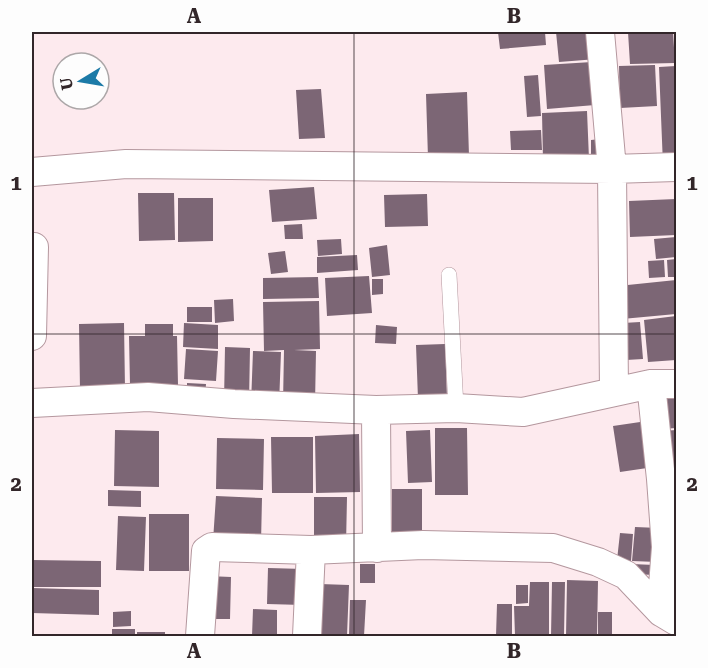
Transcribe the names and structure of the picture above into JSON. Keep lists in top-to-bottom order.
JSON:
{
  "north": "left",
  "grid": {
    "columns": ["A", "B"],
    "rows": ["1", "2"]
  }
}
